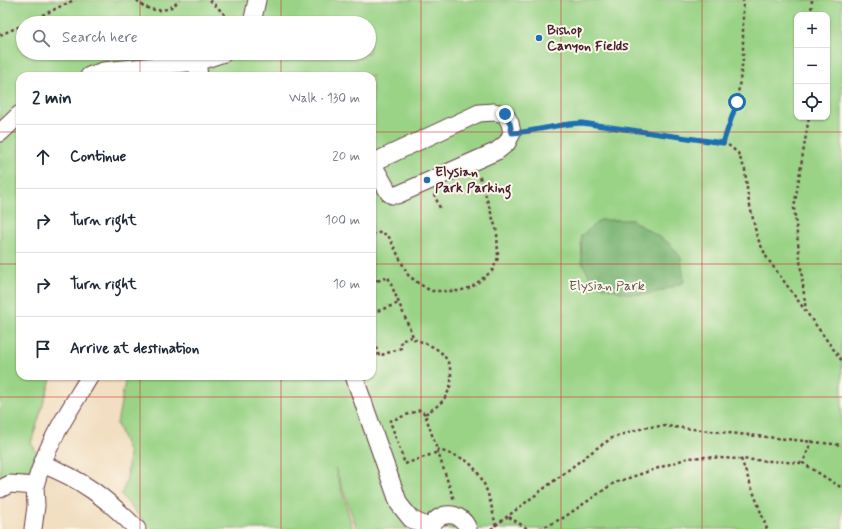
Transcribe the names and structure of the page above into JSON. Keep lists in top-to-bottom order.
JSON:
{
  "parks": ["Elysian Park"],
  "places": ["Bishop Canyon Fields", "Elysian Park Parking"],
  "page": {
    "map_buttons": ["+", "−"],
    "search": "Search here",
    "heading": ["2 min", "Walk · 130 m"],
    "list": [
      ["Continue", "20 m"],
      ["Turn right", "100 m"],
      ["Turn right", "10 m"],
      "Arrive at destination"
    ]
  }
}
